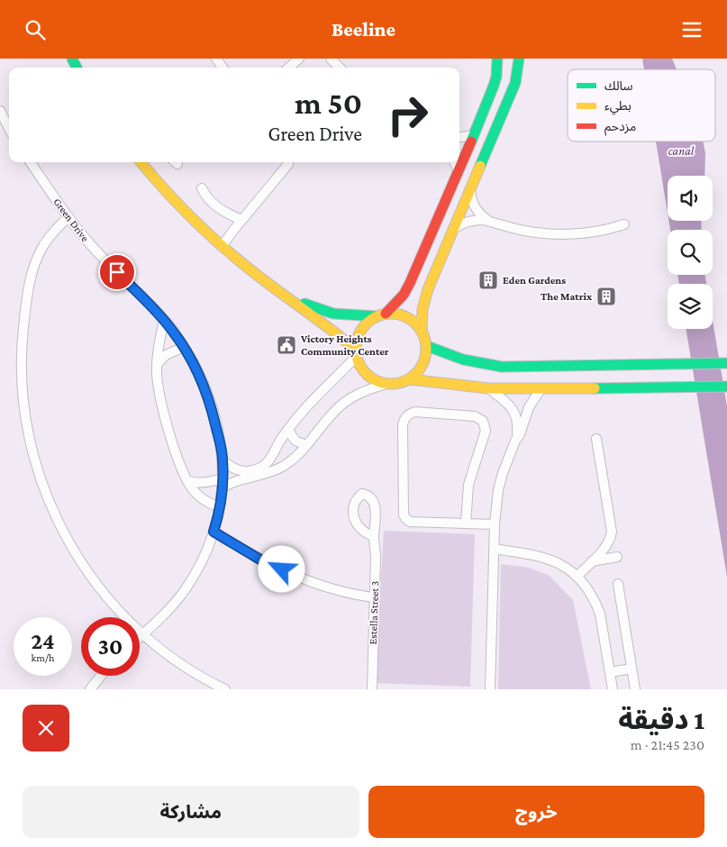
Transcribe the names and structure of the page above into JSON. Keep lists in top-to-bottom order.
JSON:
{
  "streets": {
    "street": ["Green Drive", "Estella Street 3"]
  },
  "water": ["canal"],
  "places": {
    "building": ["Eden Gardens", "The Matrix"],
    "public building": ["Victory Heights Community Center"]
  },
  "legend": ["سالك", "بطيء", "مزدحم"],
  "page": {
    "header": "Beeline",
    "turn": ["50 m", "Green Drive"],
    "speed": "24 km/h",
    "limit": "30",
    "heading": ["1 دقيقة", "230 m · 21:45"],
    "buttons": ["خروج", "مشاركة"]
  }
}
